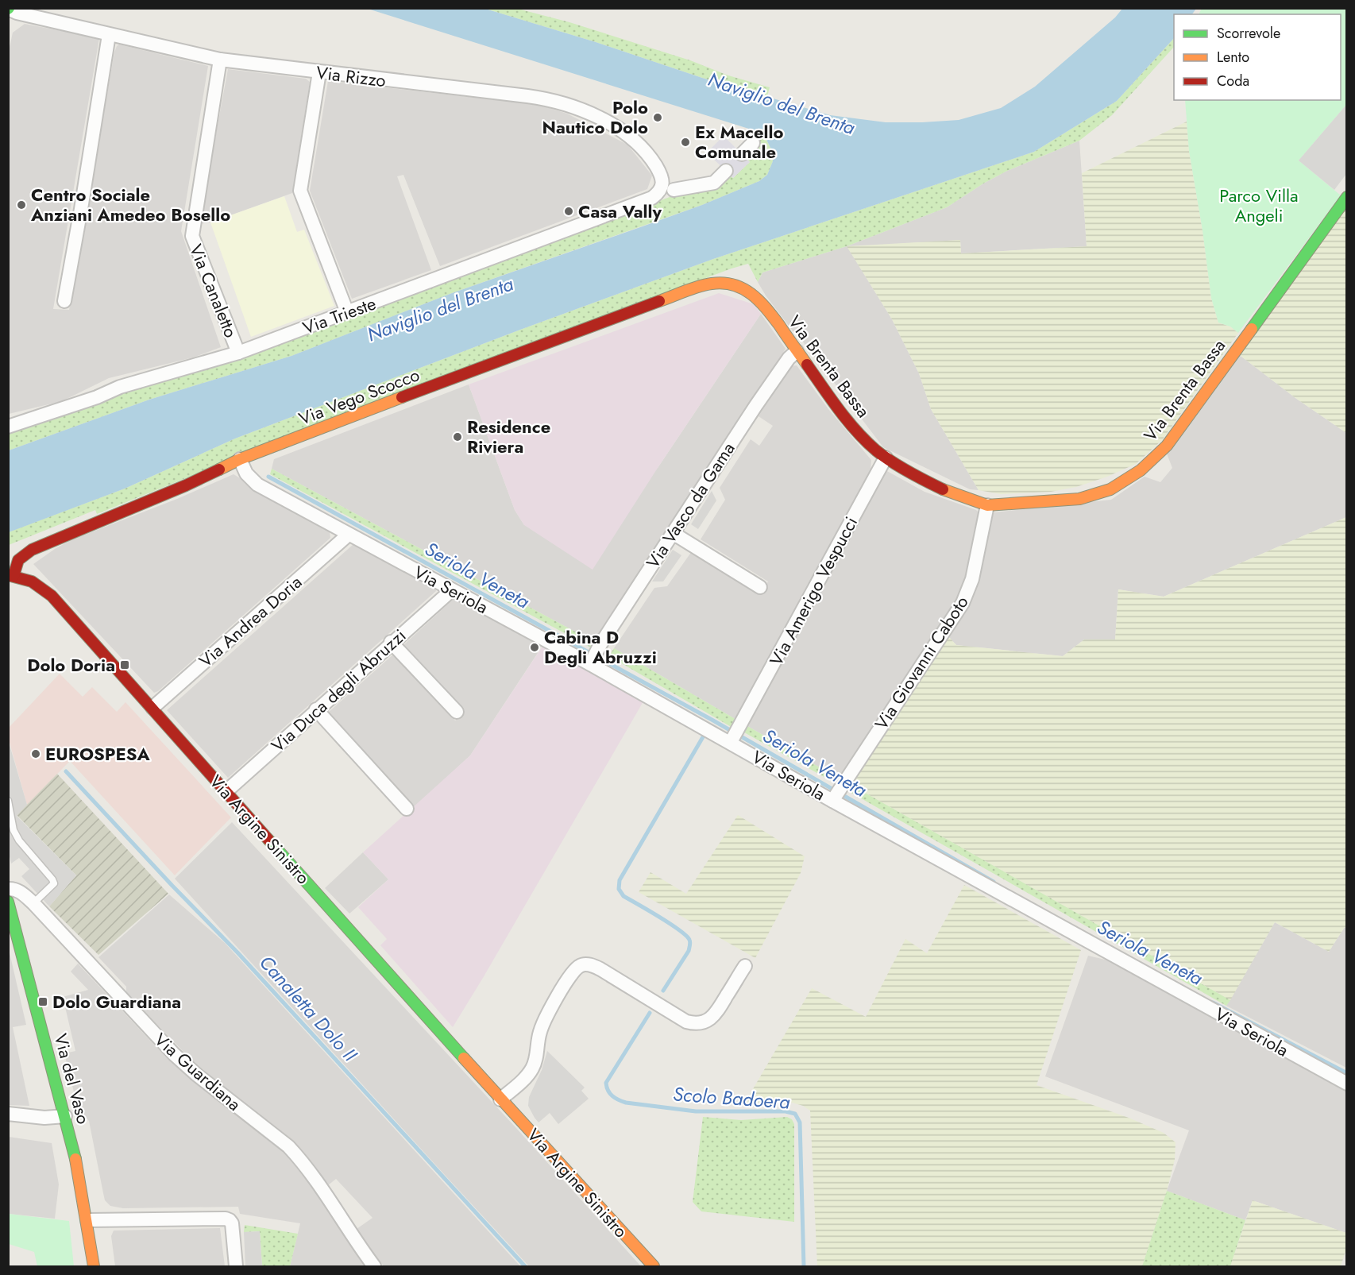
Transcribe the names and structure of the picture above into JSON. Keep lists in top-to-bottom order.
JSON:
{
  "streets": {
    "street": [
      "Via Rizzo",
      "Via Canaletto",
      "Via Trieste",
      "Via Brenta Bassa",
      "Via Vego Scocco",
      "Via Vasco da Gama",
      "Via Seriola",
      "Via Amerigo Vespucci",
      "Via Andrea Doria",
      "Via Giovanni Caboto",
      "Via Duca degli Abruzzi",
      "Via Argine Sinistro",
      "Via Guardiana",
      "Via del Vaso"
    ]
  },
  "crossings": [
    ["Via Rizzo", "Via Canaletto"],
    ["Via Rizzo", "Via Trieste"],
    ["Via Canaletto", "Via Trieste"],
    ["Via Brenta Bassa", "Via Vego Scocco"],
    ["Via Brenta Bassa", "Via Vasco da Gama"],
    ["Via Brenta Bassa", "Via Amerigo Vespucci"],
    ["Via Brenta Bassa", "Via Giovanni Caboto"],
    ["Via Vego Scocco", "Via Seriola"],
    ["Via Vego Scocco", "Via Argine Sinistro"],
    ["Via Vasco da Gama", "Via Seriola"],
    ["Via Seriola", "Via Amerigo Vespucci"],
    ["Via Seriola", "Via Andrea Doria"],
    ["Via Seriola", "Via Giovanni Caboto"],
    ["Via Seriola", "Via Duca degli Abruzzi"],
    ["Via Andrea Doria", "Via Argine Sinistro"],
    ["Via Duca degli Abruzzi", "Via Argine Sinistro"]
  ],
  "water": [
    "Naviglio del Brenta",
    "Seriola Veneta",
    "Canaletta Dolo II",
    "Scolo Badoera"
  ],
  "parks": ["Parco Villa Angeli"],
  "places": {
    "other": [
      "Polo Nautico Dolo",
      "Ex Macello Comunale",
      "Centro Sociale Anziani Amedeo Bosello",
      "Casa Vally",
      "Residence Riviera",
      "Cabina D Degli Abruzzi",
      "EUROSPESA"
    ],
    "transit": ["Dolo Doria", "Dolo Guardiana"]
  },
  "legend": ["Scorrevole", "Lento", "Coda"]
}
